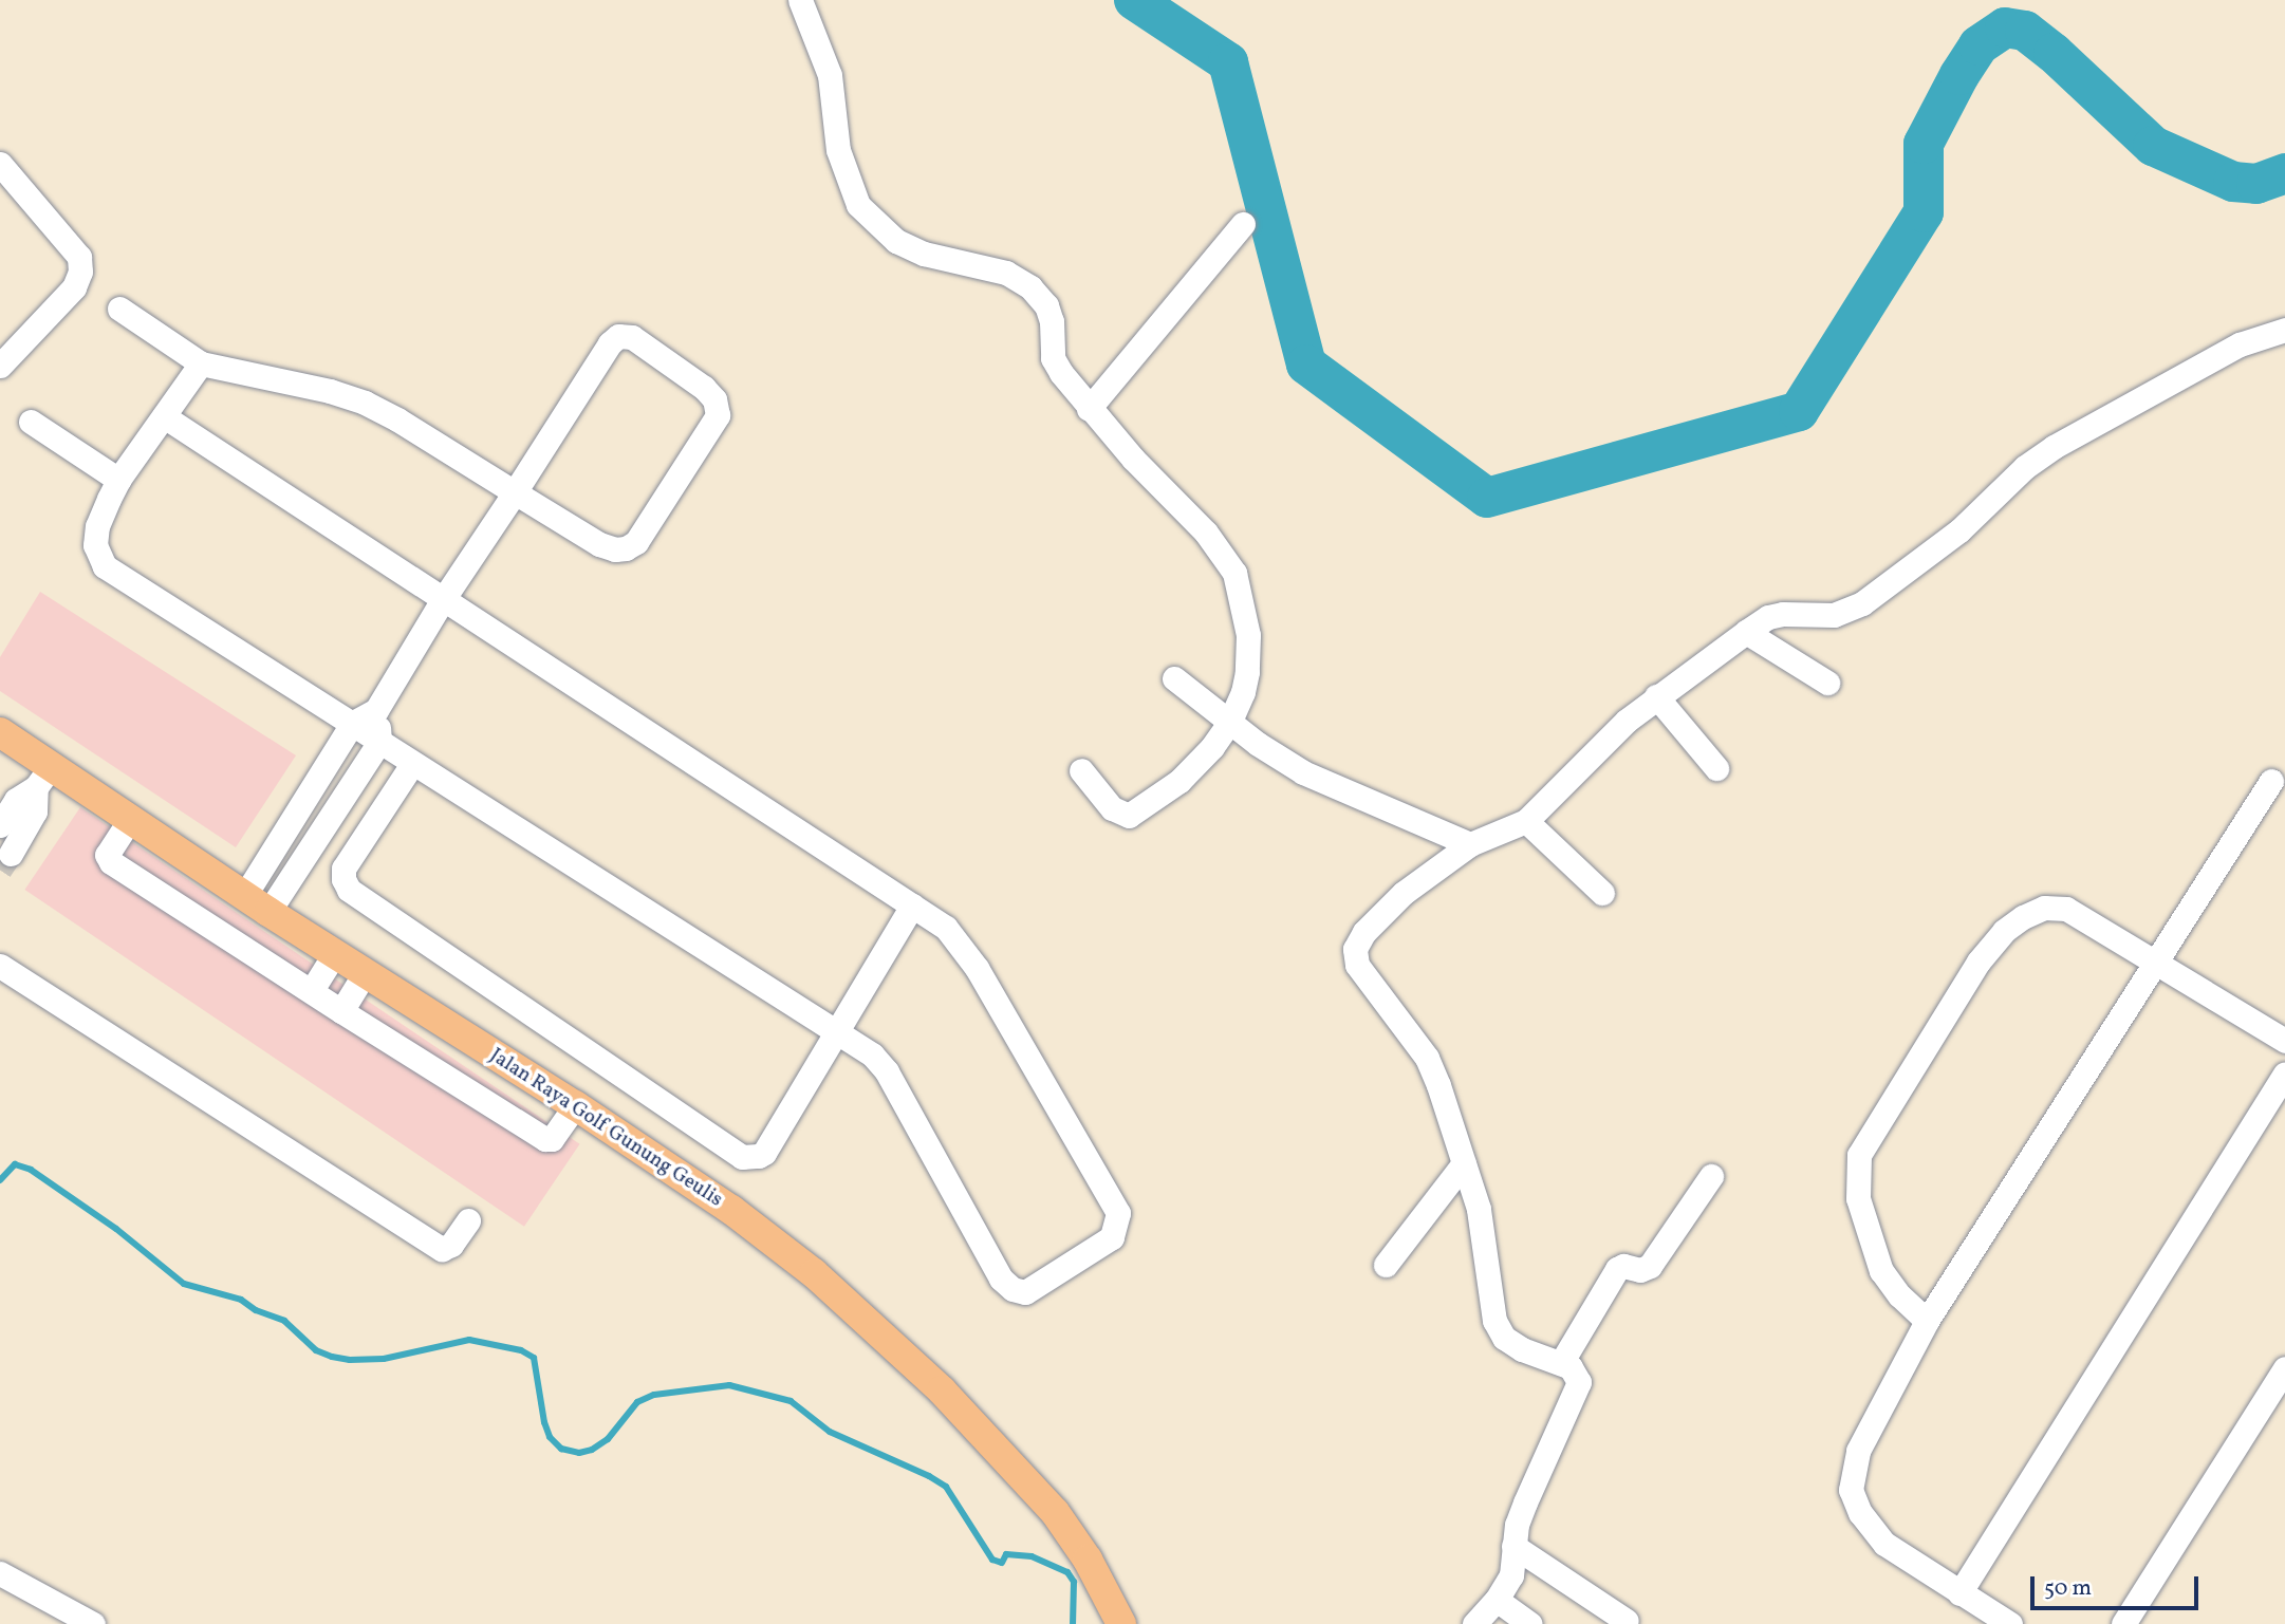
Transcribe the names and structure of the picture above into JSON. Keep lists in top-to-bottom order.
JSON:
{
  "streets": {
    "main road": ["Jalan Raya Golf Gunung Geulis"]
  },
  "scale_bar": "50 m"
}
